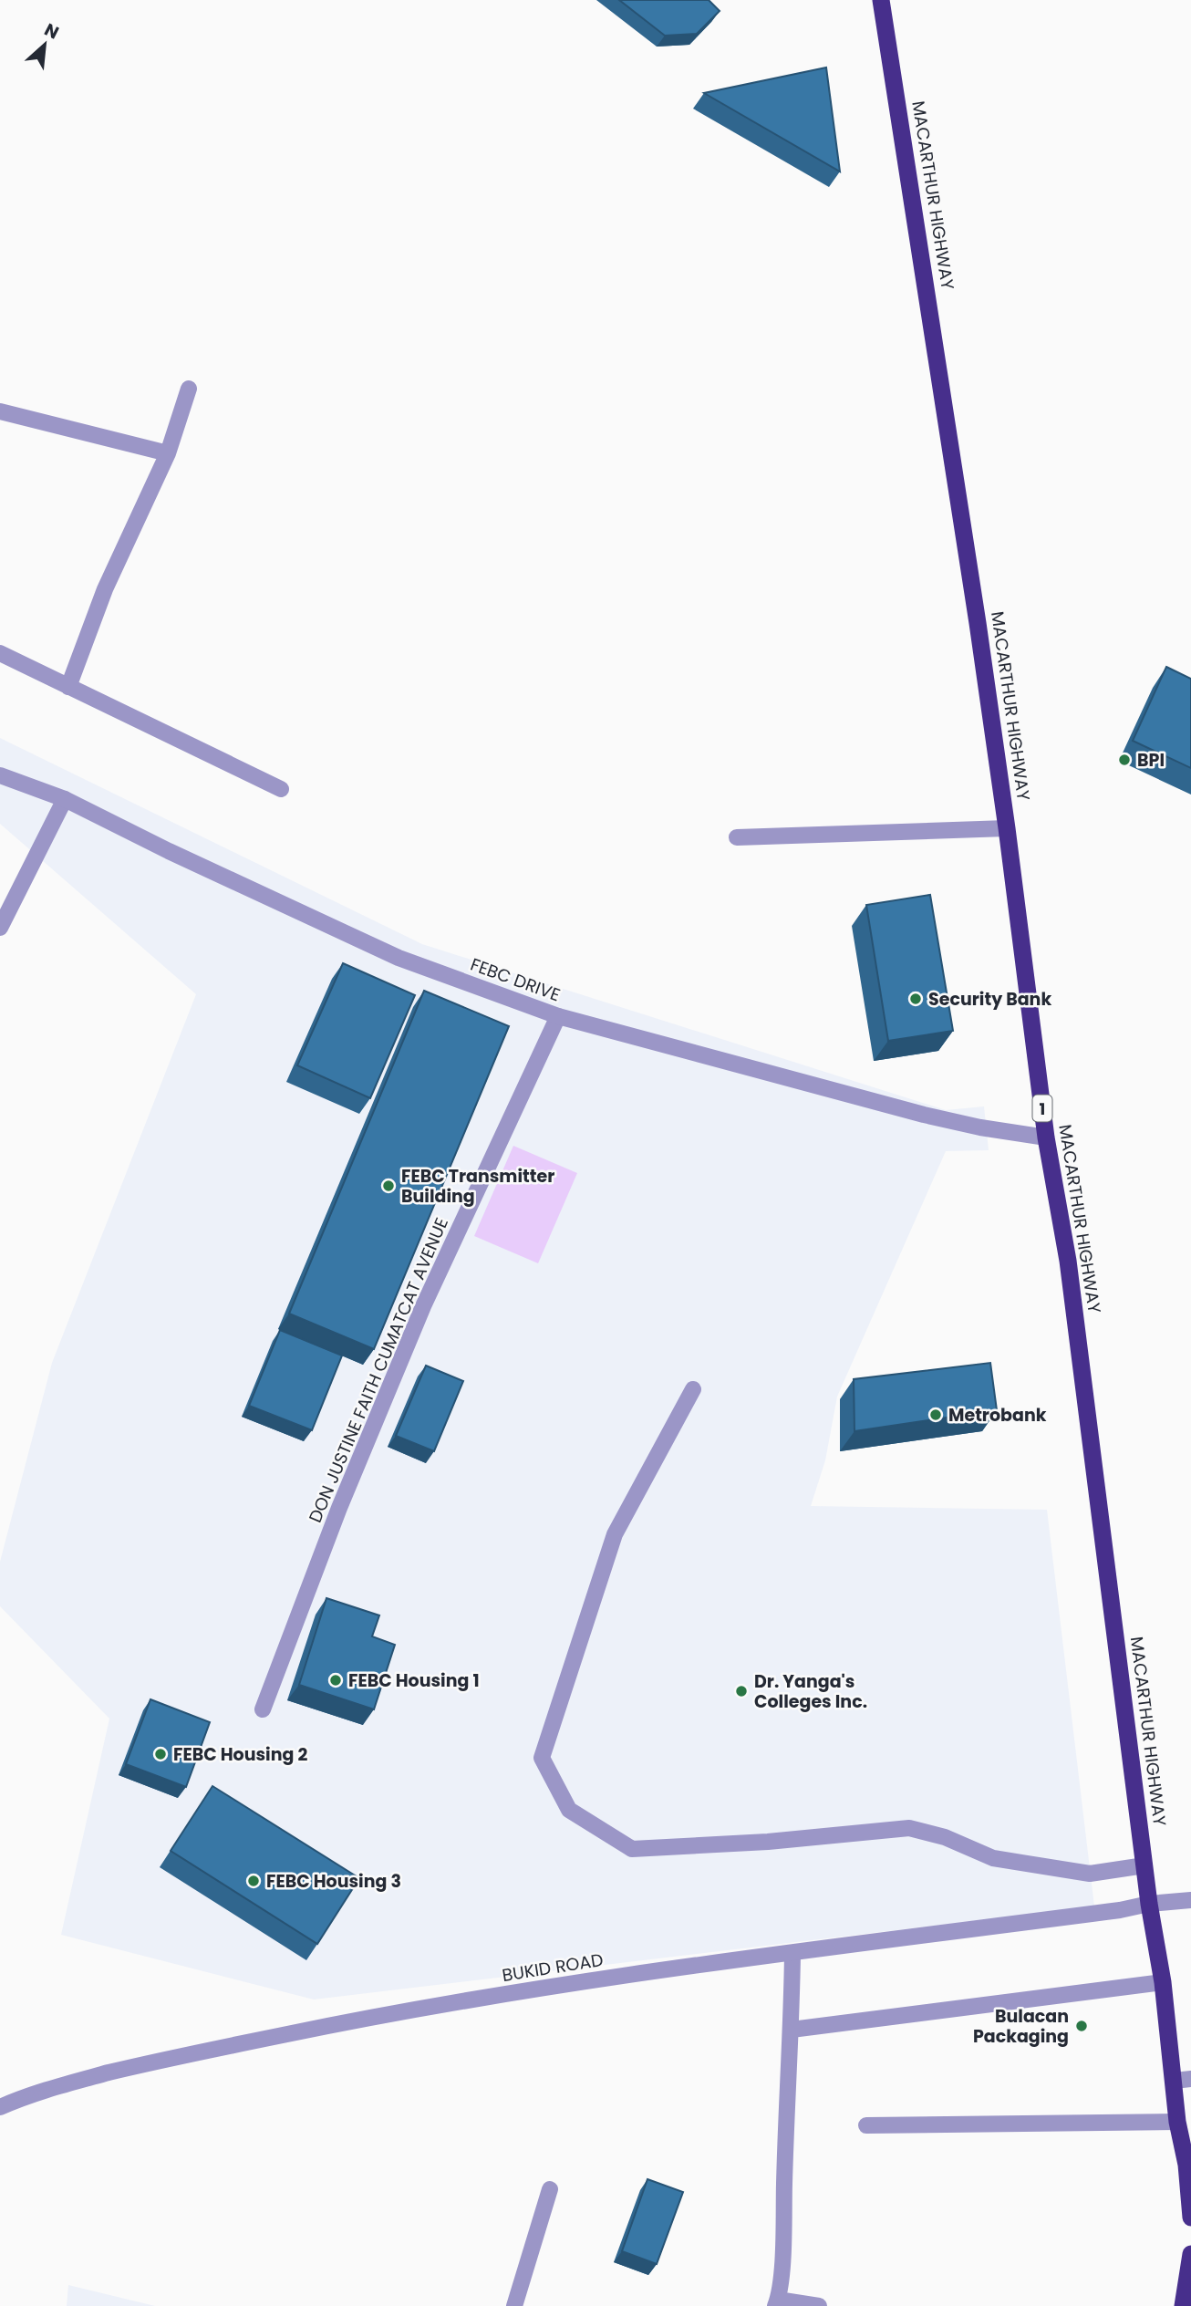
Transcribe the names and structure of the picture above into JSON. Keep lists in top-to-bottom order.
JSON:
{
  "streets": {
    "highway": ["MACARTHUR HIGHWAY", "1"],
    "street": ["FEBC DRIVE", "DON JUSTINE FAITH CUMATCAT AVENUE", "BUKID ROAD"]
  },
  "crossings": [
    ["MACARTHUR HIGHWAY", "FEBC DRIVE"],
    ["MACARTHUR HIGHWAY", "BUKID ROAD"],
    ["FEBC DRIVE", "DON JUSTINE FAITH CUMATCAT AVENUE"]
  ],
  "places": [
    "BPI",
    "Security Bank",
    "FEBC Transmitter Building",
    "Metrobank",
    "FEBC Housing 1",
    "Dr. Yanga's Colleges Inc.",
    "FEBC Housing 2",
    "FEBC Housing 3",
    "Bulacan Packaging"
  ],
  "north": "top right"
}
